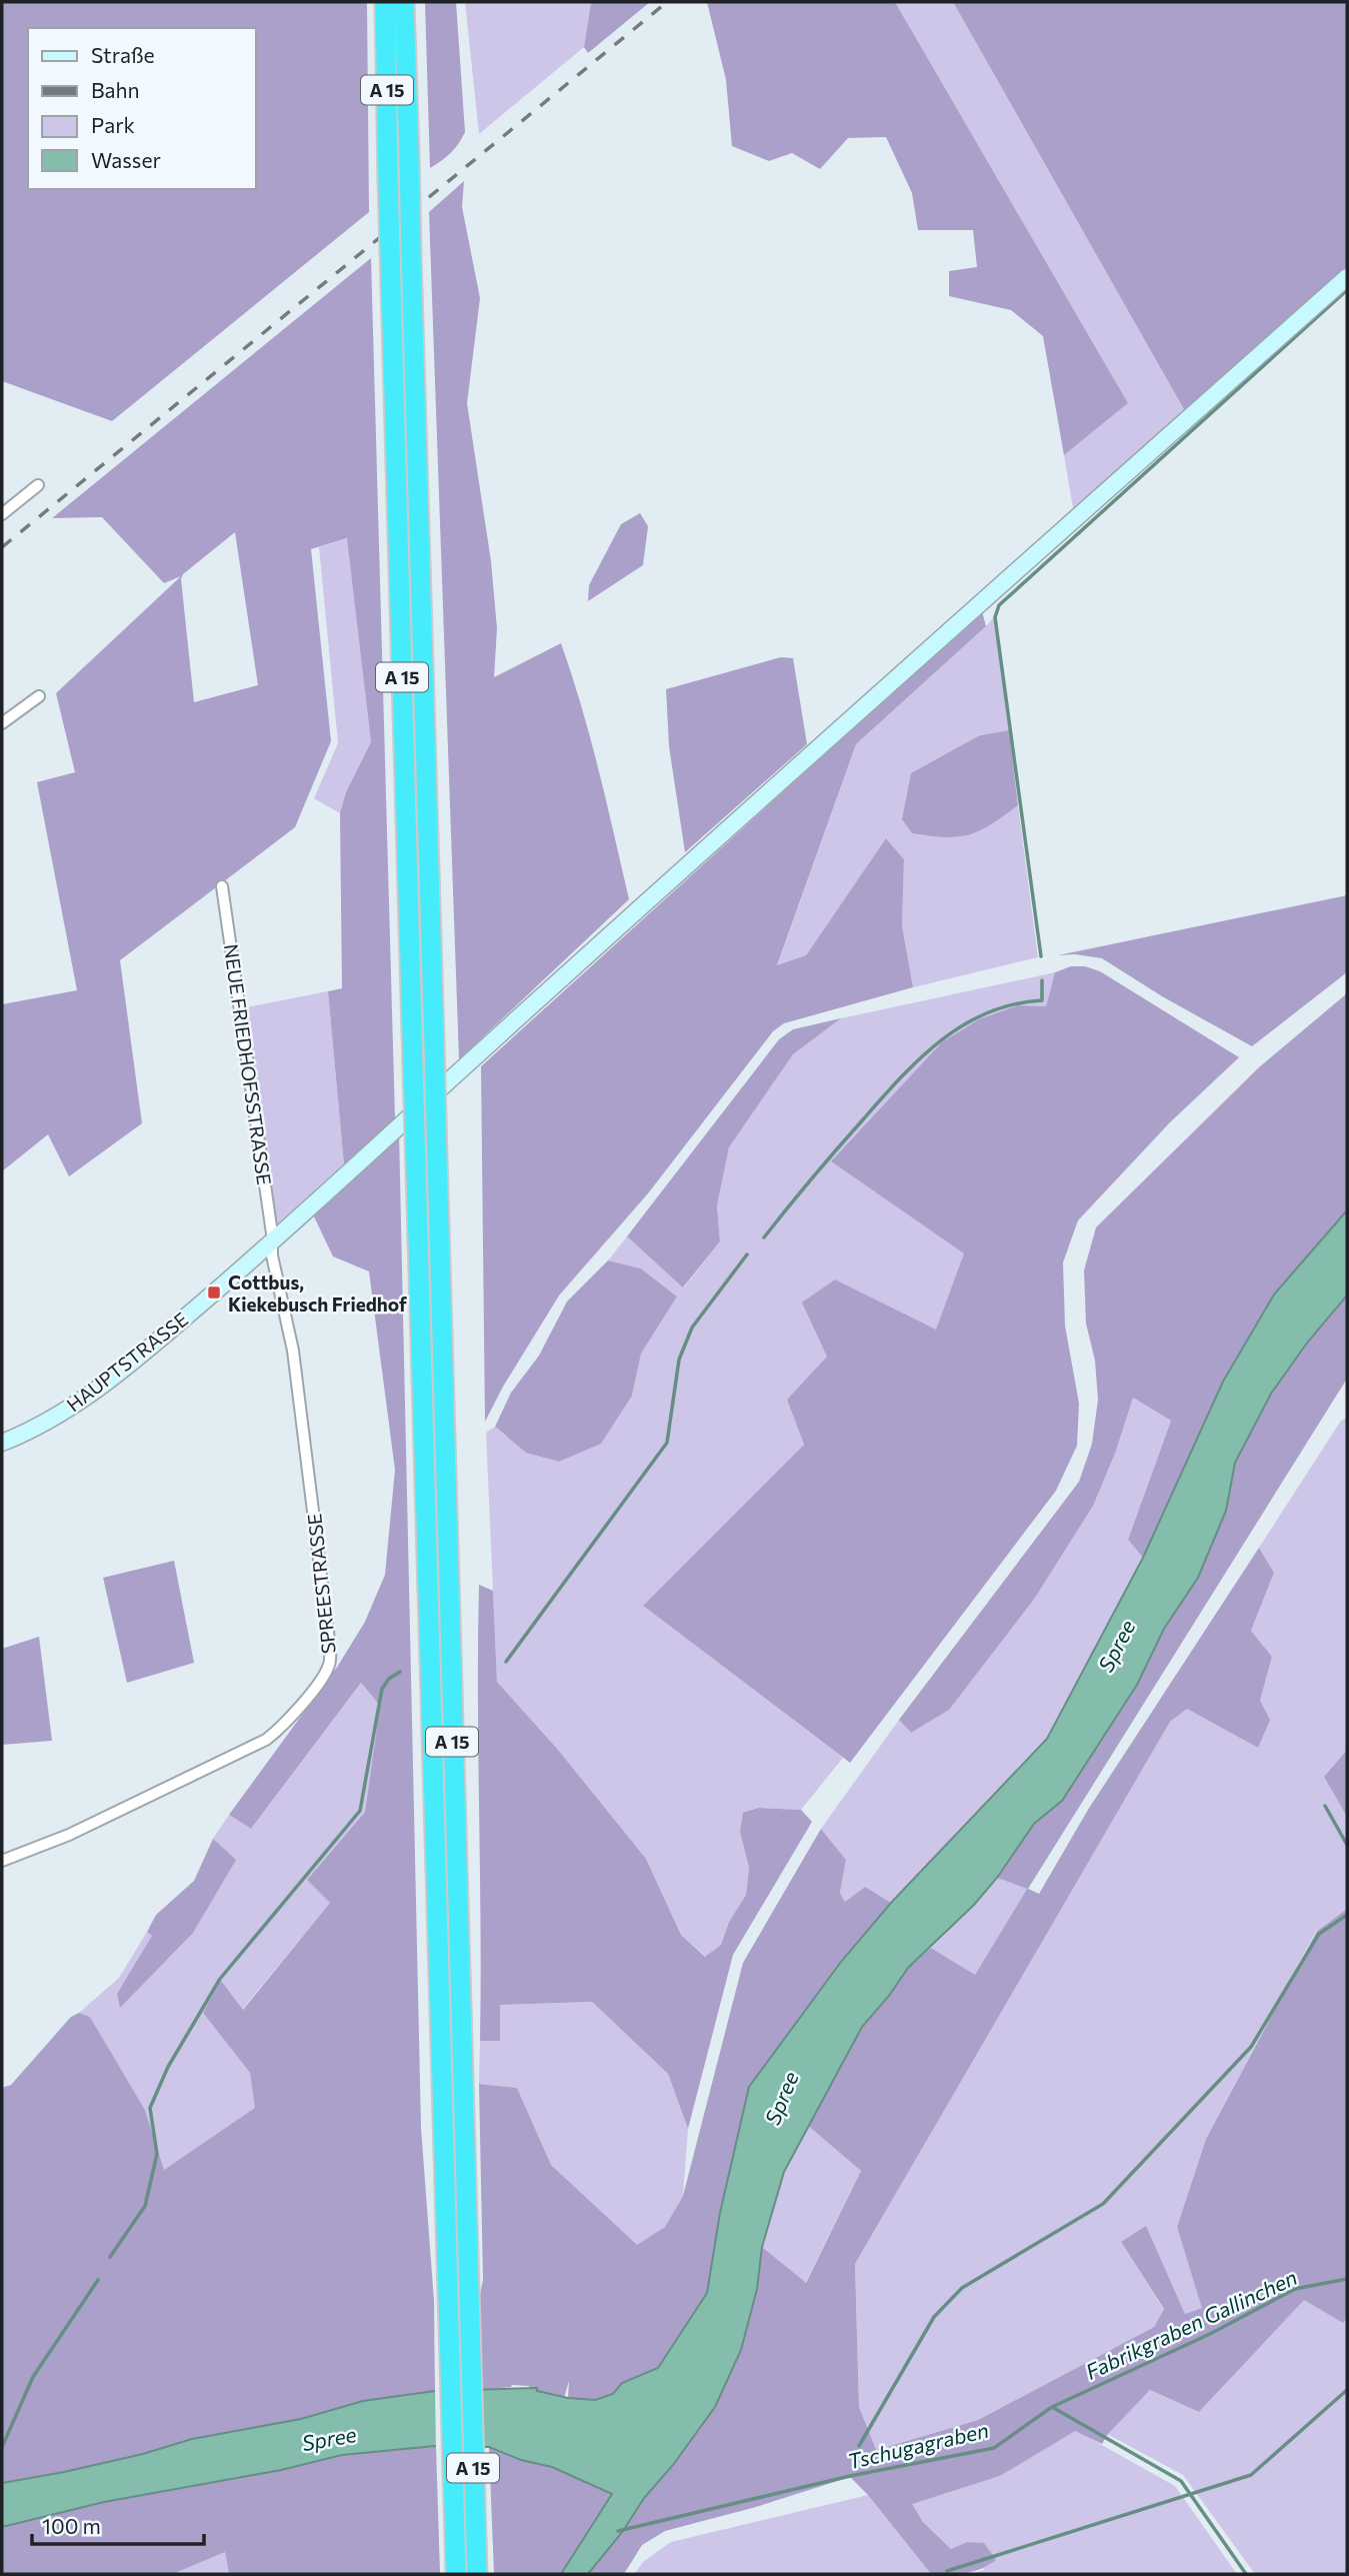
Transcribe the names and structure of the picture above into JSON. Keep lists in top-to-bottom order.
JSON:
{
  "streets": {
    "highway": ["A 15"],
    "street": ["NEUE FRIEDHOFSSTRASSE", "HAUPTSTRASSE", "SPREESTRASSE"]
  },
  "crossings": [
    ["NEUE FRIEDHOFSSTRASSE", "HAUPTSTRASSE"],
    ["NEUE FRIEDHOFSSTRASSE", "SPREESTRASSE"],
    ["HAUPTSTRASSE", "SPREESTRASSE"]
  ],
  "water": ["Spree", "Fabrikgraben Gallinchen", "Tschugagraben"],
  "places": {
    "transit": ["Cottbus, Kiekebusch Friedhof"]
  },
  "legend": [
    "Straße",
    "Bahn",
    "Park",
    "Wasser"
  ],
  "scale_bar": "100 m"
}
